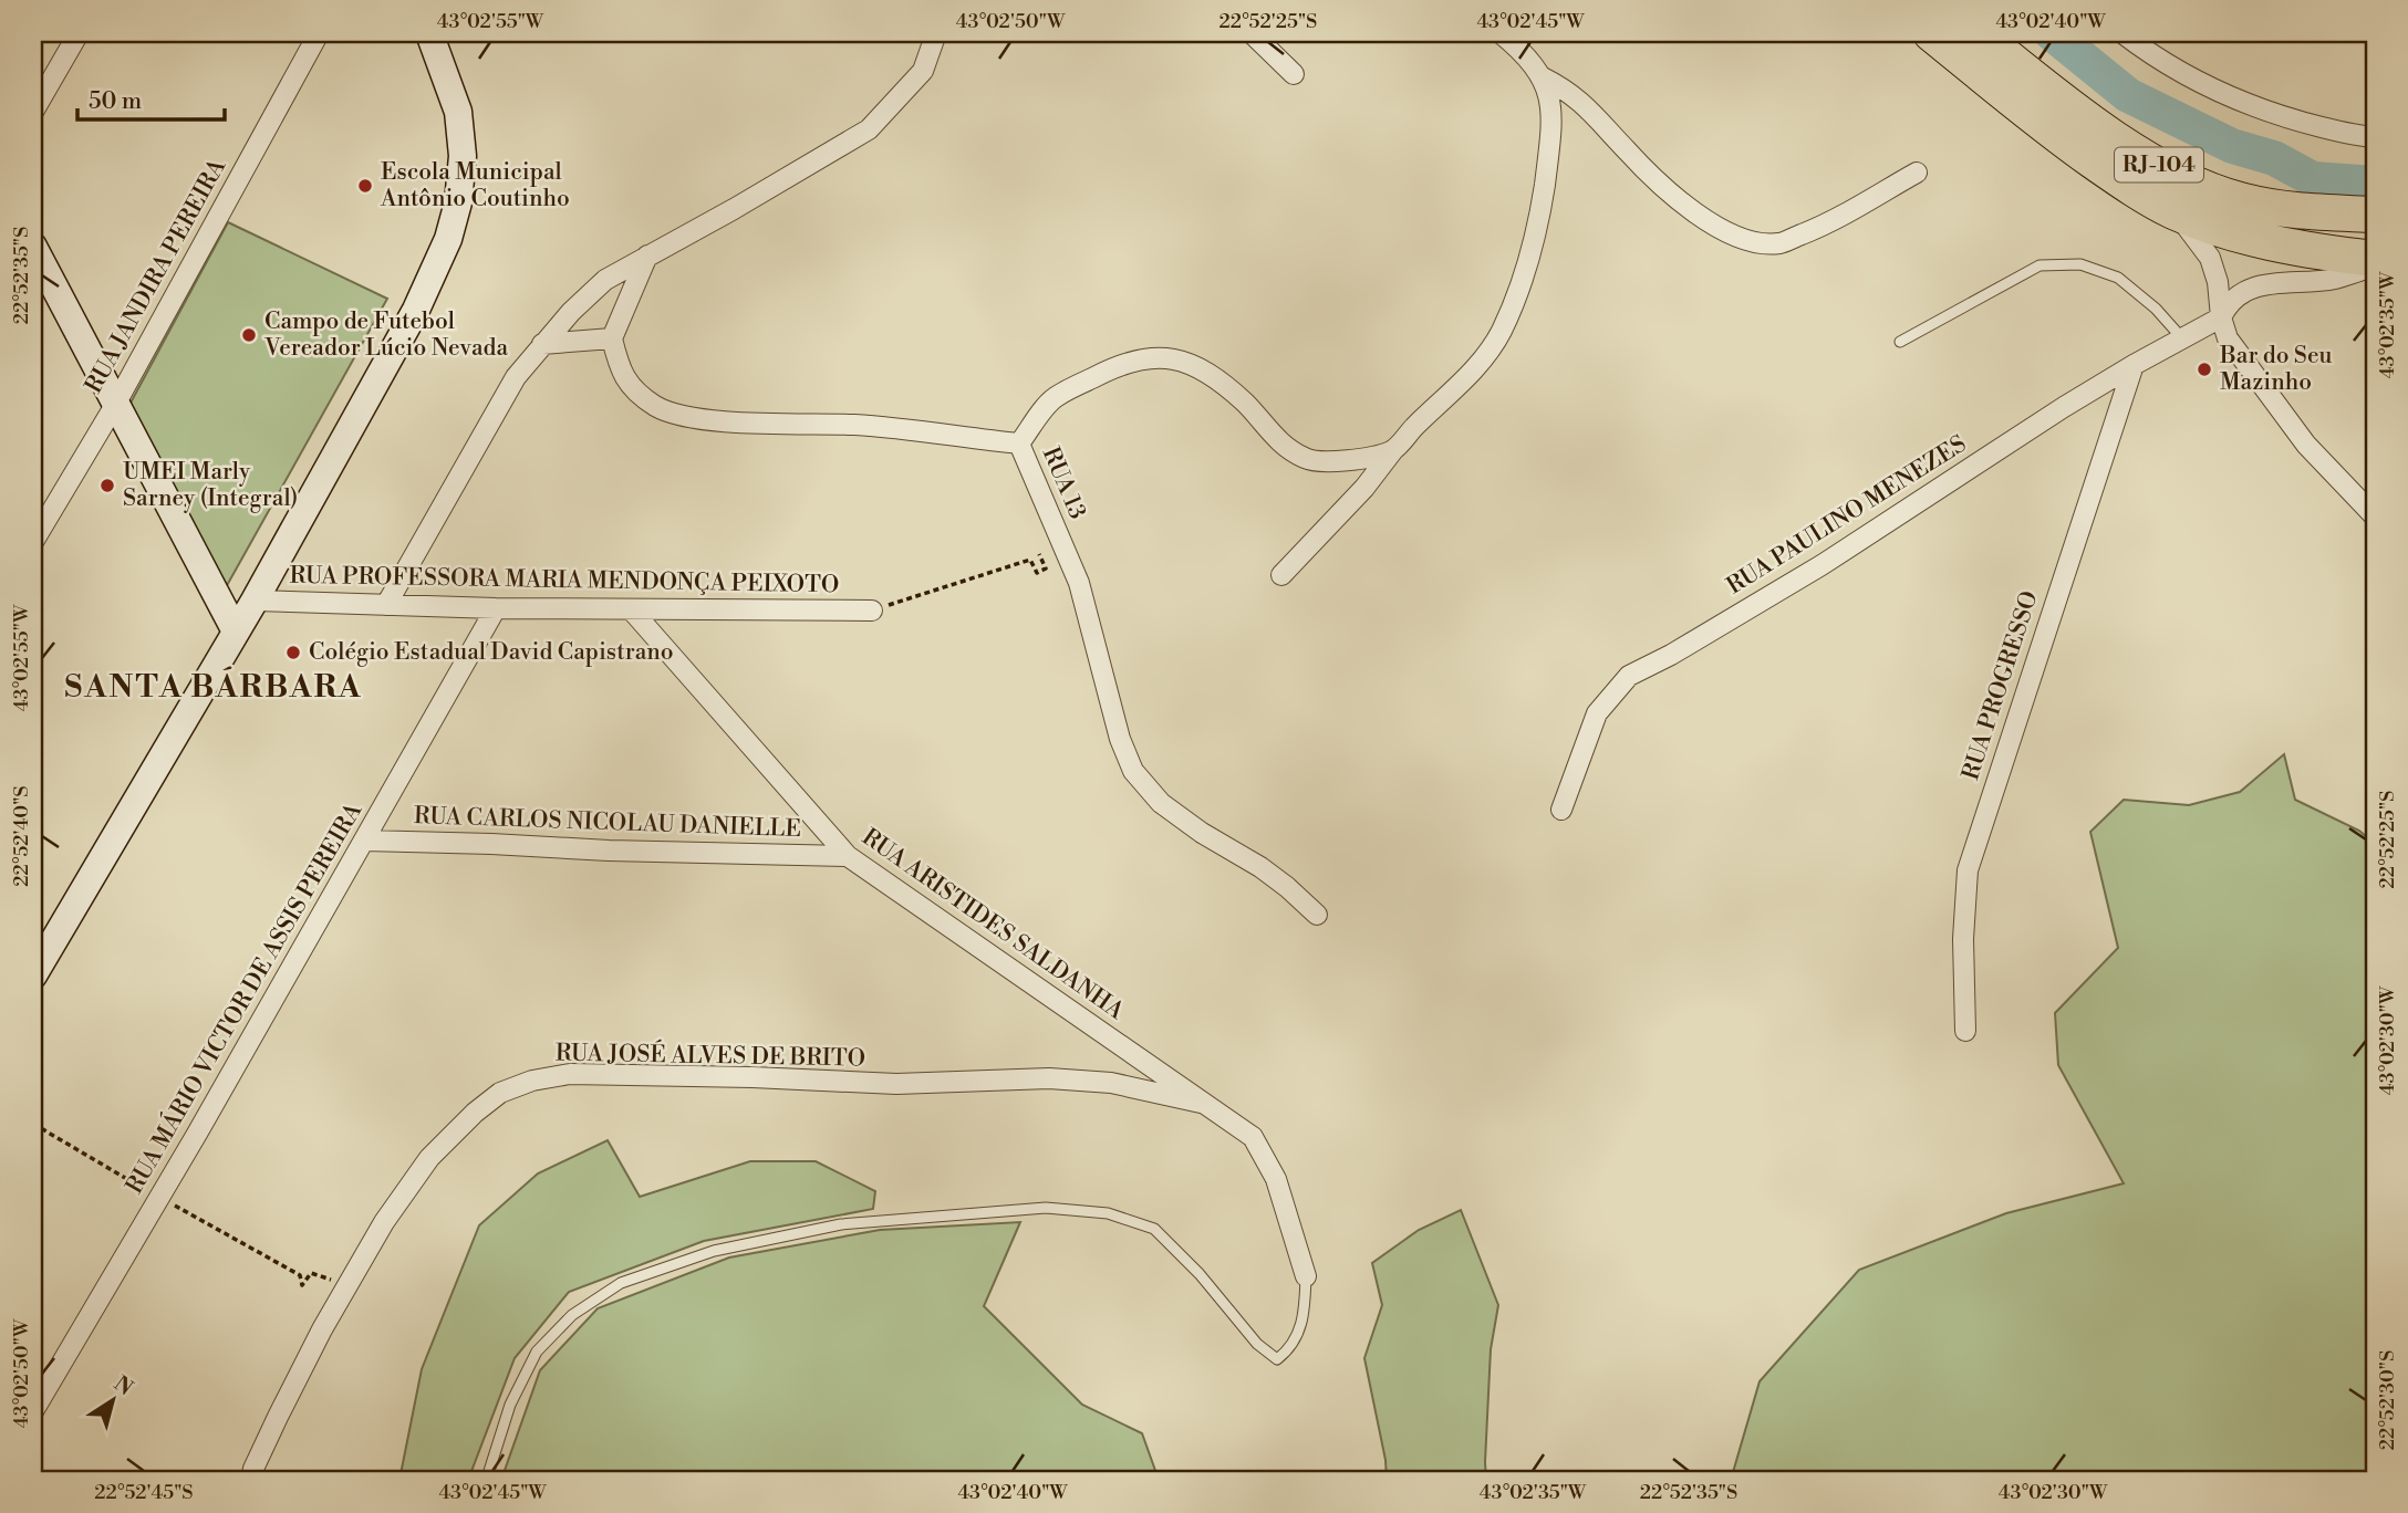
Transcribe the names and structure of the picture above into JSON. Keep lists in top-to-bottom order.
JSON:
{
  "streets": {
    "highway": ["RJ-104"],
    "street": [
      "RUA JANDIRA PEREIRA",
      "RUA 13",
      "RUA PAULINO MENEZES",
      "RUA PROFESSORA MARIA MENDONÇA PEIXOTO",
      "RUA PROGRESSO",
      "RUA CARLOS NICOLAU DANIELLE",
      "RUA ARISTIDES SALDANHA",
      "RUA MÁRIO VICTOR DE ASSIS PEREIRA",
      "RUA JOSÉ ALVES DE BRITO"
    ]
  },
  "crossings": [
    ["RUA PAULINO MENEZES", "RUA PROGRESSO"],
    ["RUA PROFESSORA MARIA MENDONÇA PEIXOTO", "RUA ARISTIDES SALDANHA"],
    ["RUA PROFESSORA MARIA MENDONÇA PEIXOTO", "RUA MÁRIO VICTOR DE ASSIS PEREIRA"],
    ["RUA CARLOS NICOLAU DANIELLE", "RUA ARISTIDES SALDANHA"],
    ["RUA CARLOS NICOLAU DANIELLE", "RUA MÁRIO VICTOR DE ASSIS PEREIRA"],
    ["RUA ARISTIDES SALDANHA", "RUA JOSÉ ALVES DE BRITO"]
  ],
  "districts": ["SANTA BÁRBARA"],
  "places": [
    "Escola Municipal Antônio Coutinho",
    "Campo de Futebol Vereador Lúcio Nevada",
    "Bar do Seu Mazinho",
    "UMEI Marly Sarney (Integral)",
    "Colégio Estadual David Capistrano"
  ],
  "scale_bar": "50 m",
  "north": "top right",
  "coordinates": [
    "43°02'55\"W",
    "43°02'50\"W",
    "22°52'25\"S",
    "43°02'45\"W",
    "43°02'40\"W",
    "22°52'35\"S",
    "43°02'35\"W",
    "22°52'40\"S",
    "43°02'30\"W",
    "22°52'30\"S",
    "22°52'45\"S"
  ]
}
